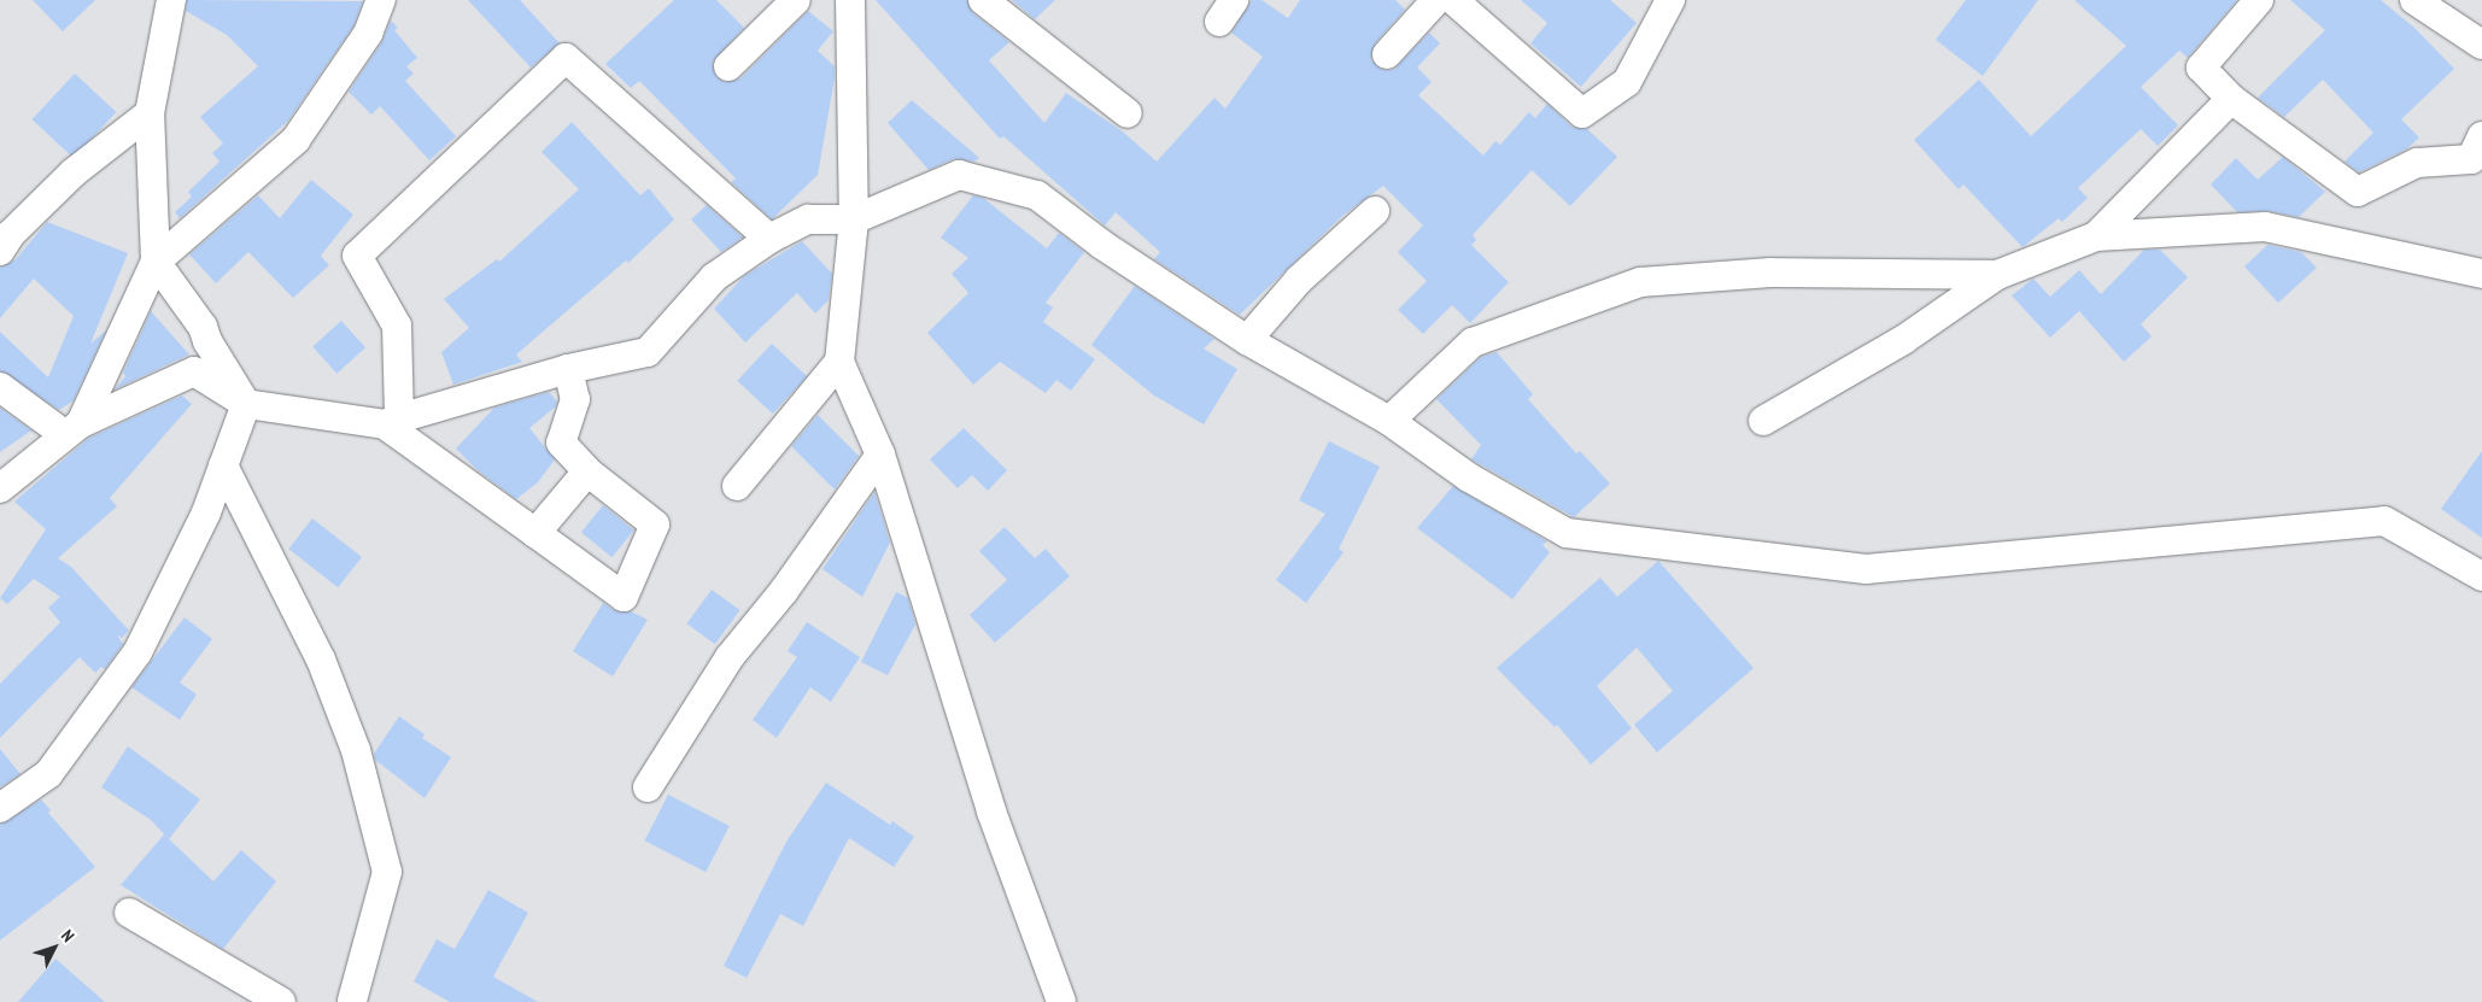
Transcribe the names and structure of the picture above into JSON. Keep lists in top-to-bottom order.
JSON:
{
  "north": "top right"
}
